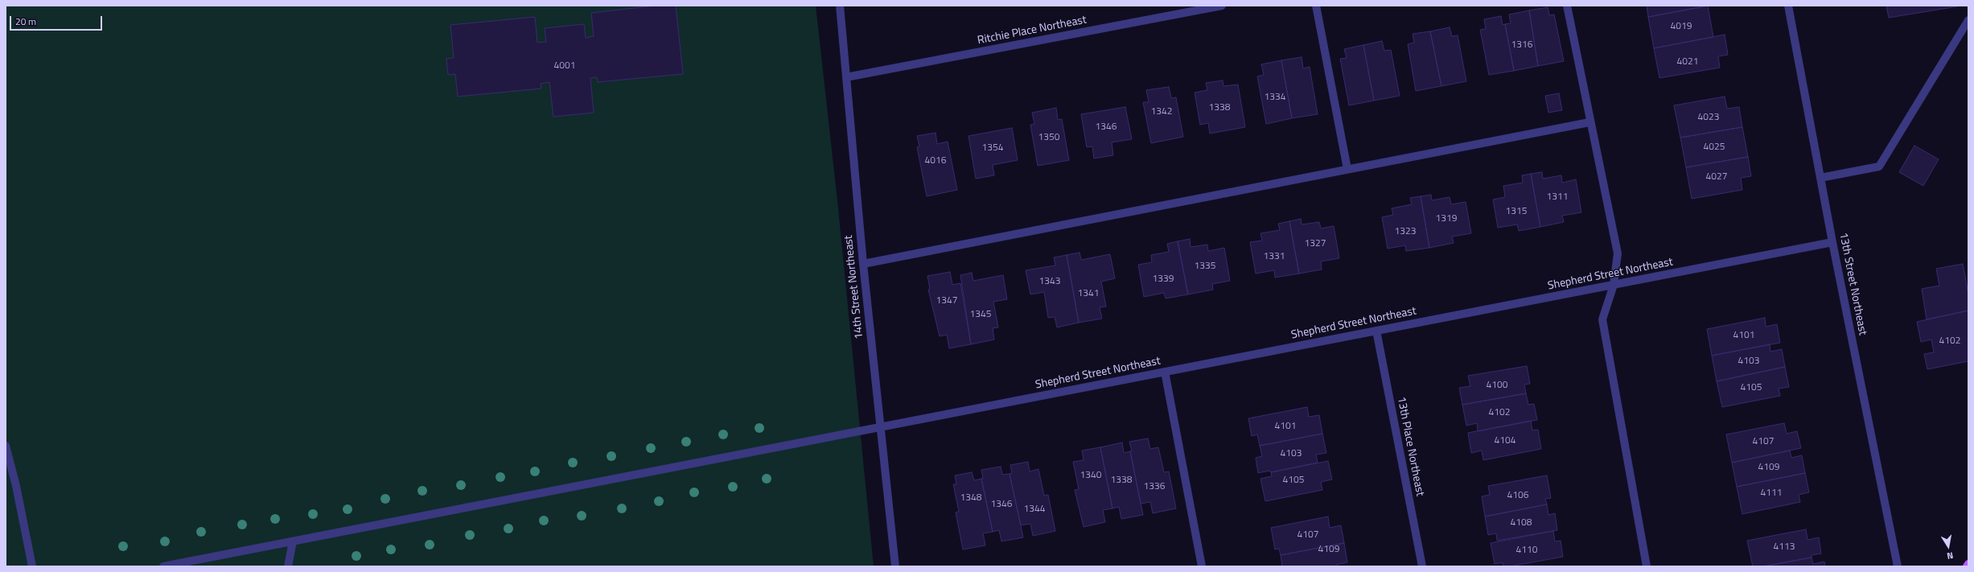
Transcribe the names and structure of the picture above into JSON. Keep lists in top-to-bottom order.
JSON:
{
  "streets": {
    "street": [
      "Ritchie Place Northeast",
      "Shepherd Street Northeast",
      "13th Street Northeast",
      "14th Street Northeast",
      "13th Place Northeast"
    ]
  },
  "crossings": [
    ["Ritchie Place Northeast", "14th Street Northeast"],
    ["Shepherd Street Northeast", "13th Street Northeast"],
    ["Shepherd Street Northeast", "14th Street Northeast"],
    ["Shepherd Street Northeast", "13th Place Northeast"]
  ],
  "house_numbers": [
    "4019",
    "1316",
    "4021",
    "4001",
    "1334",
    "1338",
    "1342",
    "4023",
    "1346",
    "1350",
    "4025",
    "1354",
    "4016",
    "4027",
    "1311",
    "1315",
    "1319",
    "1323",
    "1327",
    "1331",
    "1335",
    "1339",
    "1343",
    "1341",
    "1347",
    "1345",
    "4101",
    "4102",
    "4103",
    "4100",
    "4105",
    "4102",
    "4101",
    "4104",
    "4107",
    "4103",
    "4109",
    "1340",
    "1338",
    "4105",
    "1336",
    "4111",
    "4106",
    "1348",
    "1346",
    "1344",
    "4108",
    "4107",
    "4113",
    "4109",
    "4110"
  ],
  "scale_bar": "20 m",
  "north": "bottom"
}
